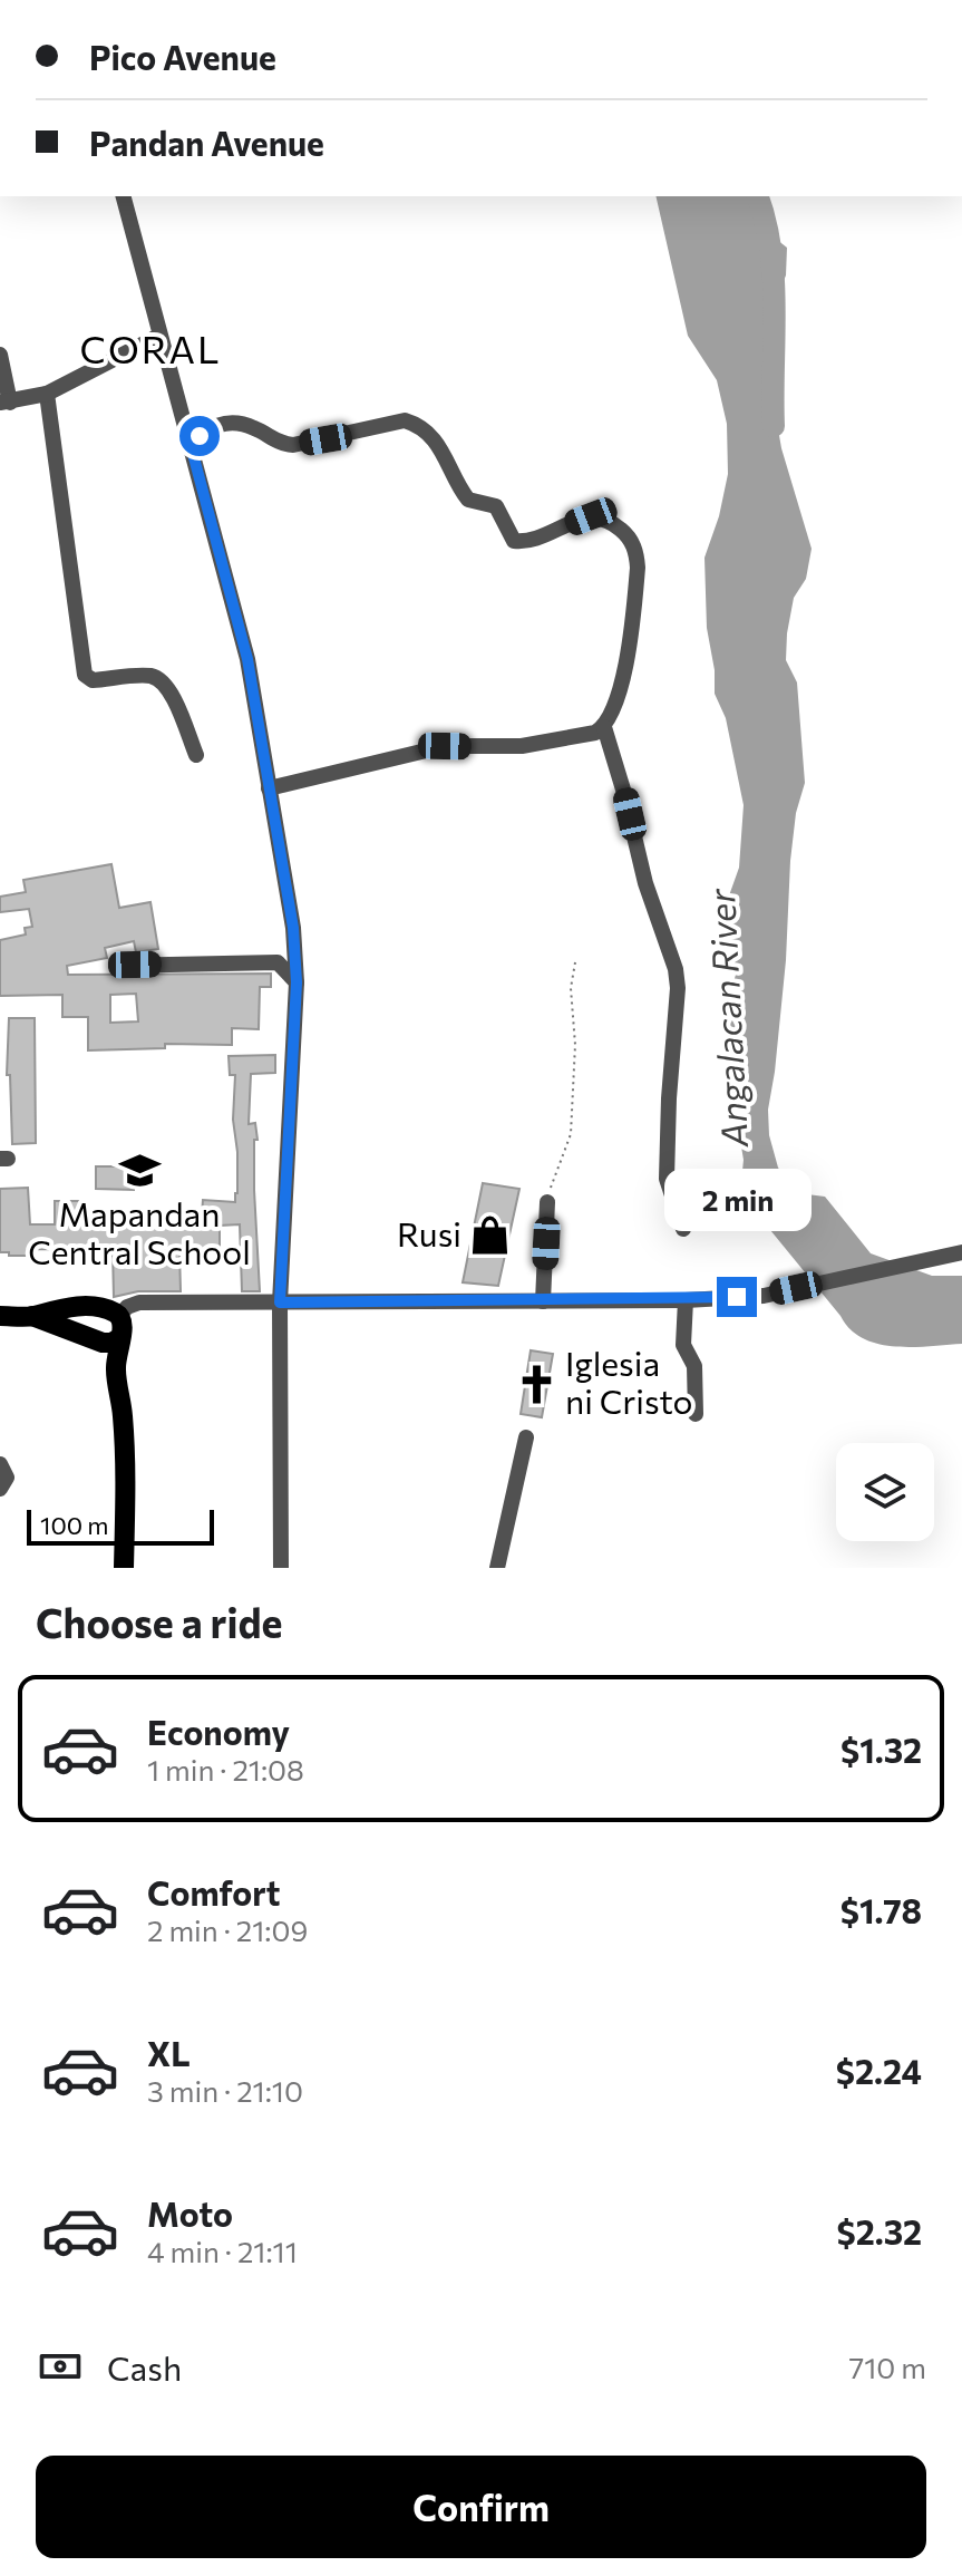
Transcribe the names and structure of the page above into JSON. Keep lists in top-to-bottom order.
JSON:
{
  "districts": ["CORAL"],
  "water": ["Angalacan River"],
  "places": {
    "school or university": ["Mapandan Central School"],
    "shop": ["Rusi"],
    "church": ["Iglesia ni Cristo"]
  },
  "scale_bar": "100 m",
  "page": {
    "banner": ["Pico Avenue", "Pandan Avenue"],
    "bubble": "2 min",
    "scale": "100 m",
    "heading": "Choose a ride",
    "list": [
      {
        "name": "Economy",
        "note": "1 min · 21:08",
        "value": "$1.32"
      },
      {
        "name": "Comfort",
        "note": "2 min · 21:09",
        "value": "$1.78"
      },
      {
        "name": "XL",
        "note": "3 min · 21:10",
        "value": "$2.24"
      },
      {
        "name": "Moto",
        "note": "4 min · 21:11",
        "value": "$2.32"
      }
    ],
    "pay": ["Cash", "710 m"],
    "buttons": "Confirm"
  }
}
